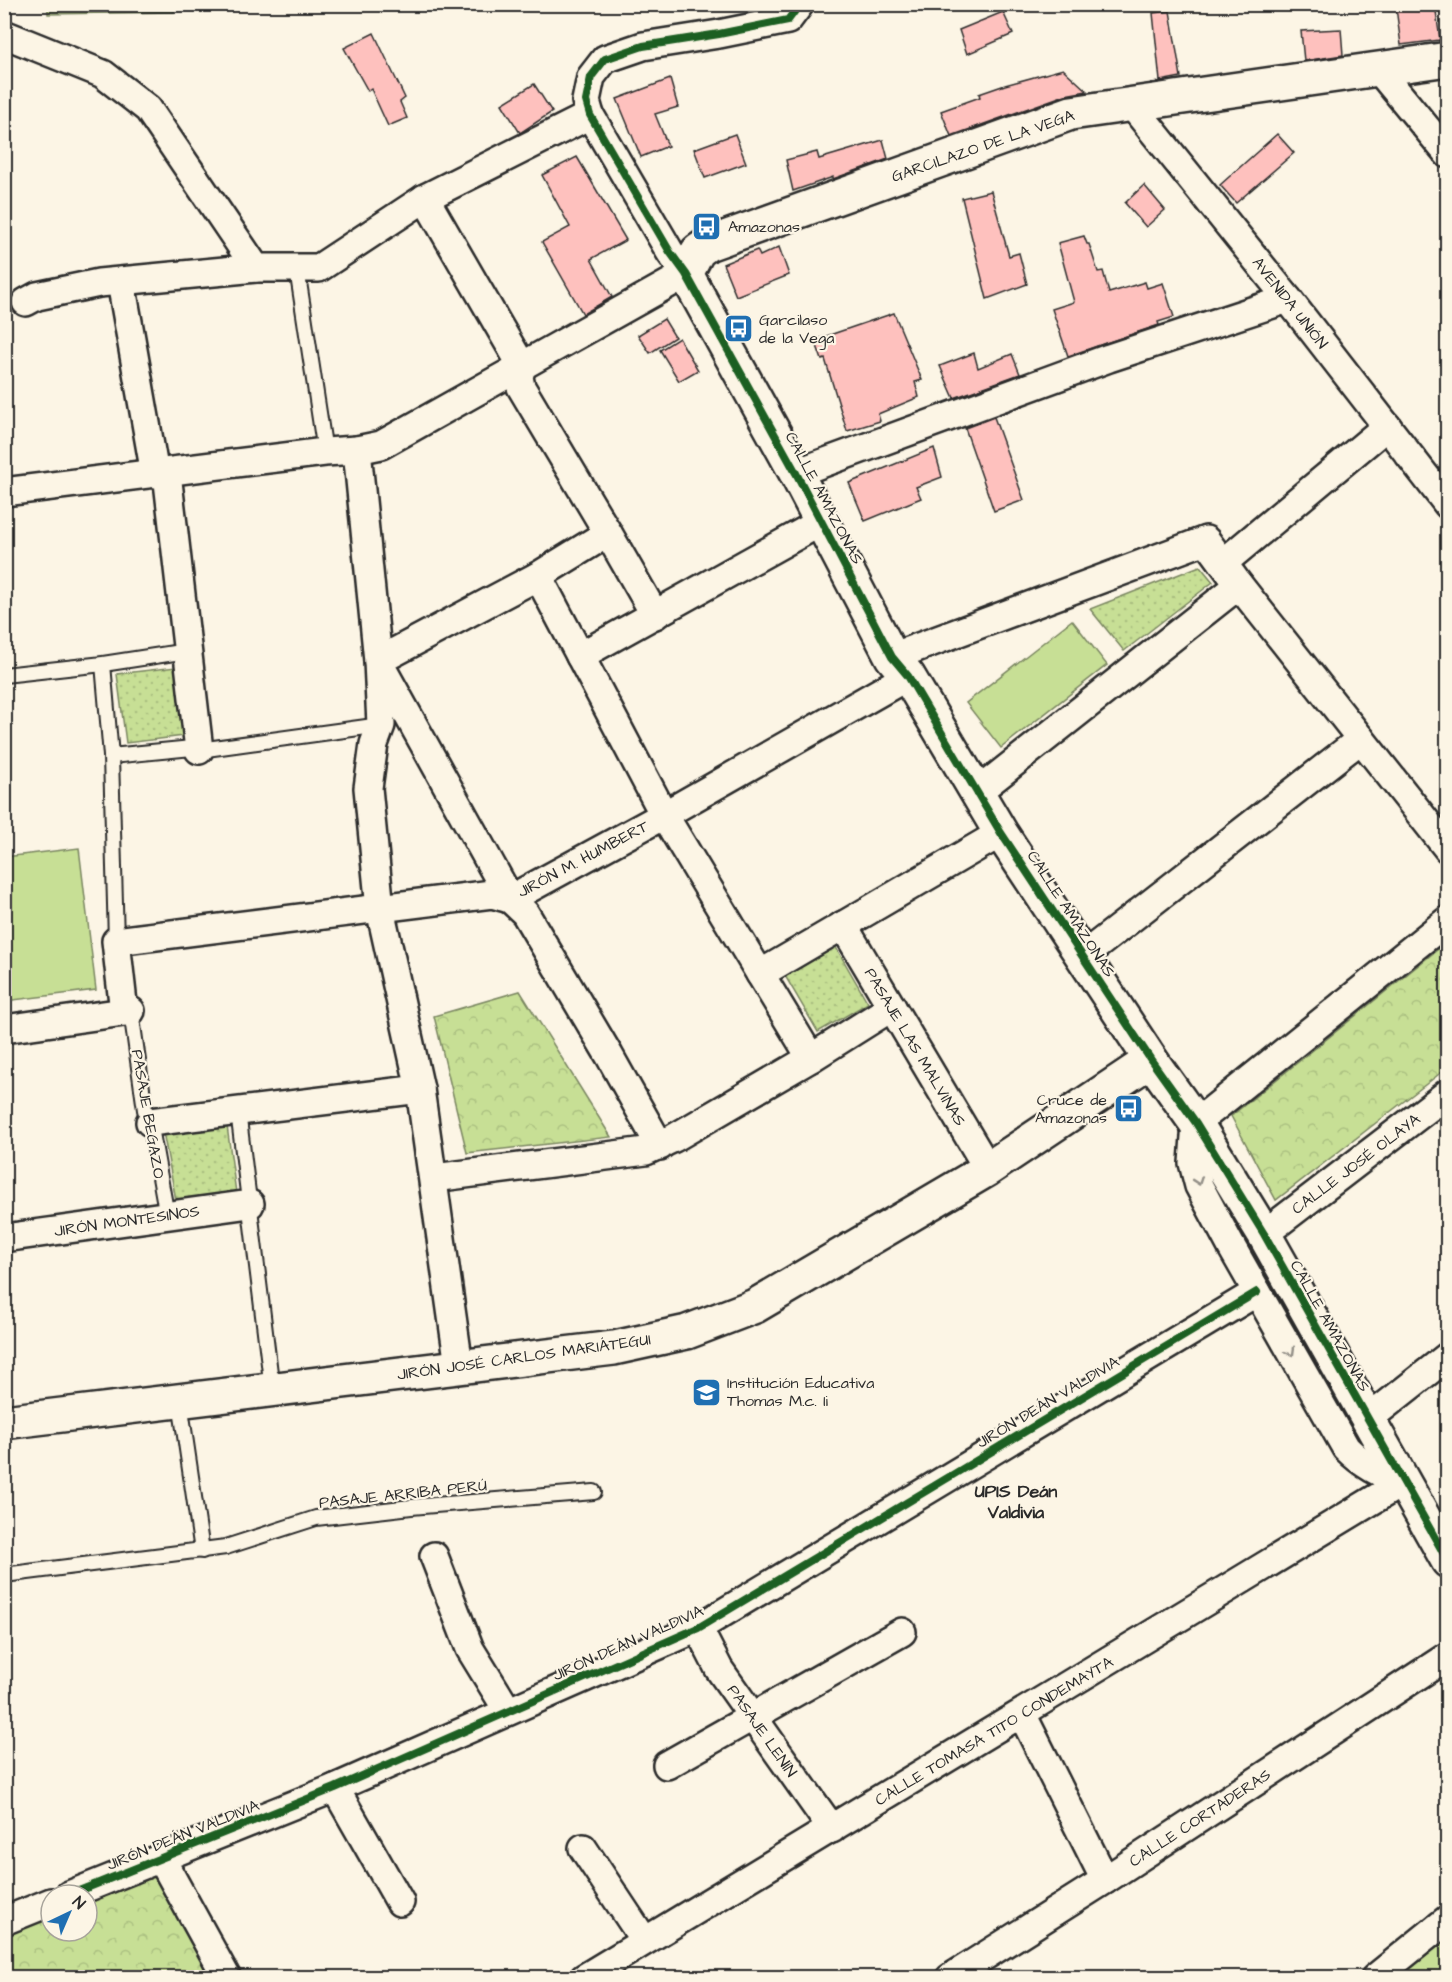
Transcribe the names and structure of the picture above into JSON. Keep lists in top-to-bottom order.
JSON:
{
  "streets": {
    "street": [
      "GARCILAZO DE LA VEGA",
      "AVENIDA UNIÓN",
      "CALLE AMAZONAS",
      "JIRÓN M. HUMBERT",
      "PASAJE LAS MALVINAS",
      "PASAJE BEGAZO",
      "CALLE JOSÉ OLAYA",
      "JIRÓN MONTESINOS",
      "JIRÓN JOSÉ CARLOS MARIÁTEGUI",
      "JIRÓN DEÁN VALDIVIA",
      "PASAJE LENÍN",
      "CALLE TOMASA TITO CONDEMAYTA",
      "CALLE CORTADERAS"
    ],
    "lane": ["PASAJE ARRIBA PERÚ"]
  },
  "crossings": [
    ["GARCILAZO DE LA VEGA", "AVENIDA UNIÓN"],
    ["GARCILAZO DE LA VEGA", "CALLE AMAZONAS"],
    ["CALLE AMAZONAS", "JIRÓN M. HUMBERT"],
    ["CALLE AMAZONAS", "CALLE JOSÉ OLAYA"],
    ["CALLE AMAZONAS", "JIRÓN JOSÉ CARLOS MARIÁTEGUI"],
    ["CALLE AMAZONAS", "CALLE TOMASA TITO CONDEMAYTA"],
    ["JIRÓN M. HUMBERT", "PASAJE BEGAZO"],
    ["PASAJE LAS MALVINAS", "JIRÓN JOSÉ CARLOS MARIÁTEGUI"],
    ["PASAJE BEGAZO", "JIRÓN MONTESINOS"],
    ["JIRÓN DEÁN VALDIVIA", "PASAJE LENÍN"],
    ["PASAJE LENÍN", "CALLE TOMASA TITO CONDEMAYTA"]
  ],
  "districts": ["UPIS Deán Valdivia"],
  "places": {
    "bus stop": ["Amazonas", "Garcilaso de la Vega", "Cruce de Amazonas"],
    "school or university": ["Institución Educativa Thomas M.c. Ii"]
  },
  "north": "top right"
}
